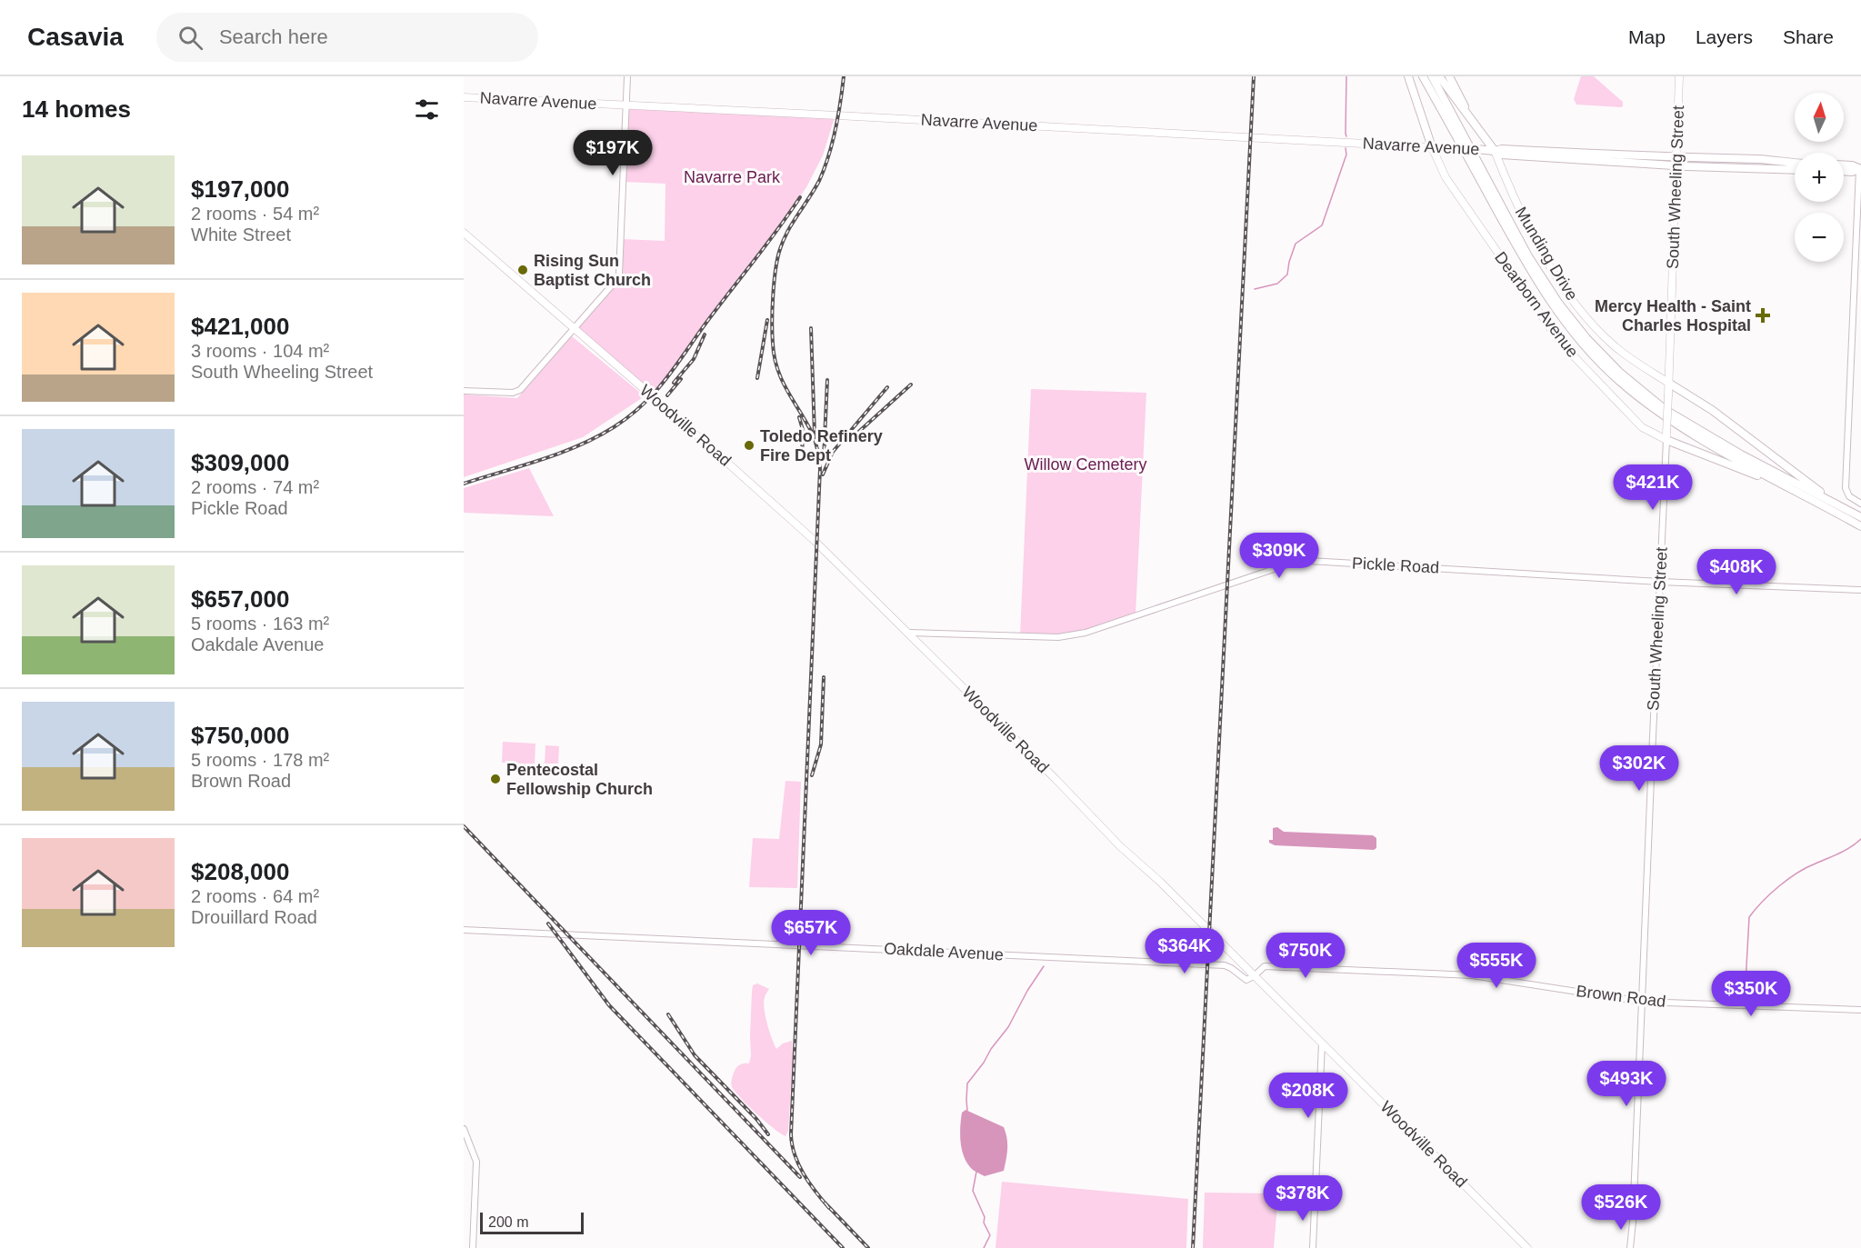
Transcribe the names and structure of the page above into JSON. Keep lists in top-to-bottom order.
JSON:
{
  "streets": {
    "highway": ["Navarre Avenue"],
    "main road": [
      "South Wheeling Street",
      "Munding Drive",
      "Dearborn Avenue",
      "Woodville Road"
    ],
    "street": ["Pickle Road", "Oakdale Avenue", "Brown Road"]
  },
  "crossings": [
    ["Navarre Avenue", "South Wheeling Street"],
    ["Navarre Avenue", "Munding Drive"],
    ["Navarre Avenue", "Dearborn Avenue"],
    ["South Wheeling Street", "Munding Drive"],
    ["South Wheeling Street", "Dearborn Avenue"],
    ["South Wheeling Street", "Pickle Road"],
    ["South Wheeling Street", "Brown Road"],
    ["Woodville Road", "Pickle Road"],
    ["Woodville Road", "Oakdale Avenue"],
    ["Woodville Road", "Brown Road"],
    ["Oakdale Avenue", "Brown Road"]
  ],
  "parks": ["Navarre Park", "Willow Cemetery"],
  "places": {
    "other": ["Rising Sun Baptist Church", "Toledo Refinery Fire Dept", "Pentecostal Fellowship Church"],
    "health": ["Mercy Health - Saint Charles Hospital"]
  },
  "scale_bar": "200 m",
  "north": "top",
  "page": {
    "header": "Casavia",
    "search": "Search here",
    "nav": ["Map", "Layers", "Share"],
    "heading": "14 homes",
    "map_buttons": ["+", "−"],
    "price": [
      "$197K",
      "$421K",
      "$309K",
      "$408K",
      "$302K",
      "$657K",
      "$364K",
      "$750K",
      "$555K",
      "$350K",
      "$493K",
      "$208K",
      "$378K",
      "$526K"
    ],
    "list": [
      {
        "name": "$197,000",
        "note": "2 rooms · 54 m² · White Street"
      },
      {
        "name": "$421,000",
        "note": "3 rooms · 104 m² · South Wheeling Street"
      },
      {
        "name": "$309,000",
        "note": "2 rooms · 74 m² · Pickle Road"
      },
      {
        "name": "$657,000",
        "note": "5 rooms · 163 m² · Oakdale Avenue"
      },
      {
        "name": "$750,000",
        "note": "5 rooms · 178 m² · Brown Road"
      },
      {
        "name": "$208,000",
        "note": "2 rooms · 64 m² · Drouillard Road"
      }
    ],
    "scale": "200 m"
  }
}
